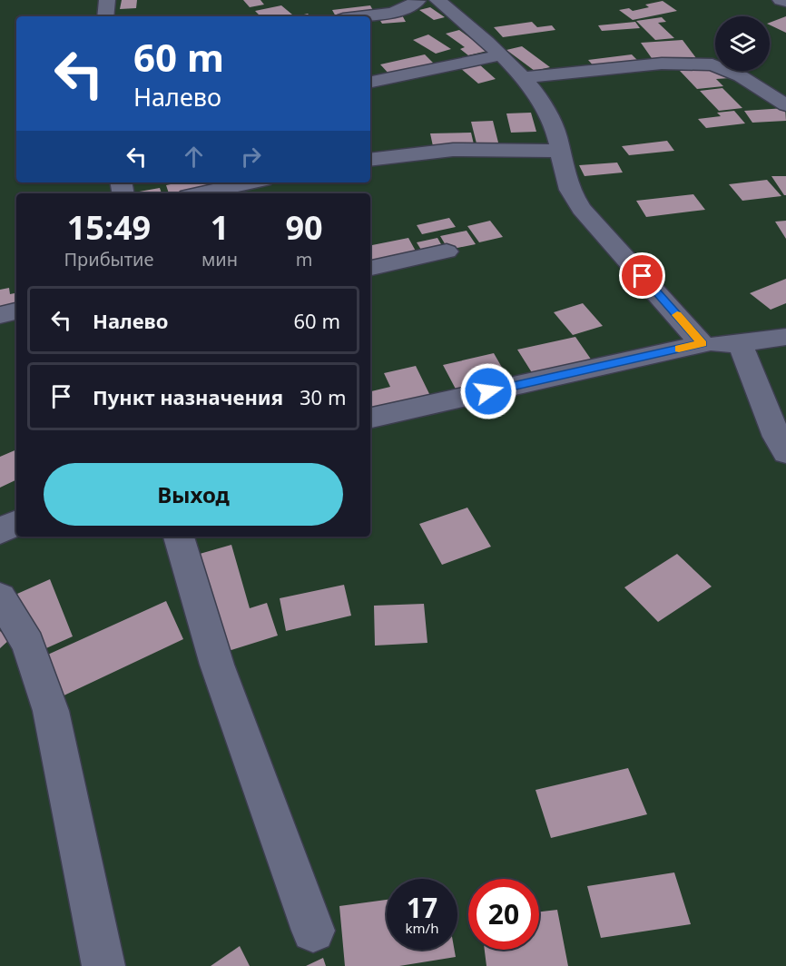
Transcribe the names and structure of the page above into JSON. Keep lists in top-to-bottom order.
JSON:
{
  "page": {
    "turn": ["60 m", "Налево"],
    "eta": [
      "15:49",
      "Прибытие",
      "1",
      "мин",
      "90",
      "m"
    ],
    "list": [
      {
        "name": "Налево",
        "value": "60 m"
      },
      {
        "name": "Пункт назначения",
        "value": "30 m"
      }
    ],
    "buttons": "Выход",
    "speed": "17 km/h",
    "limit": "20"
  }
}
